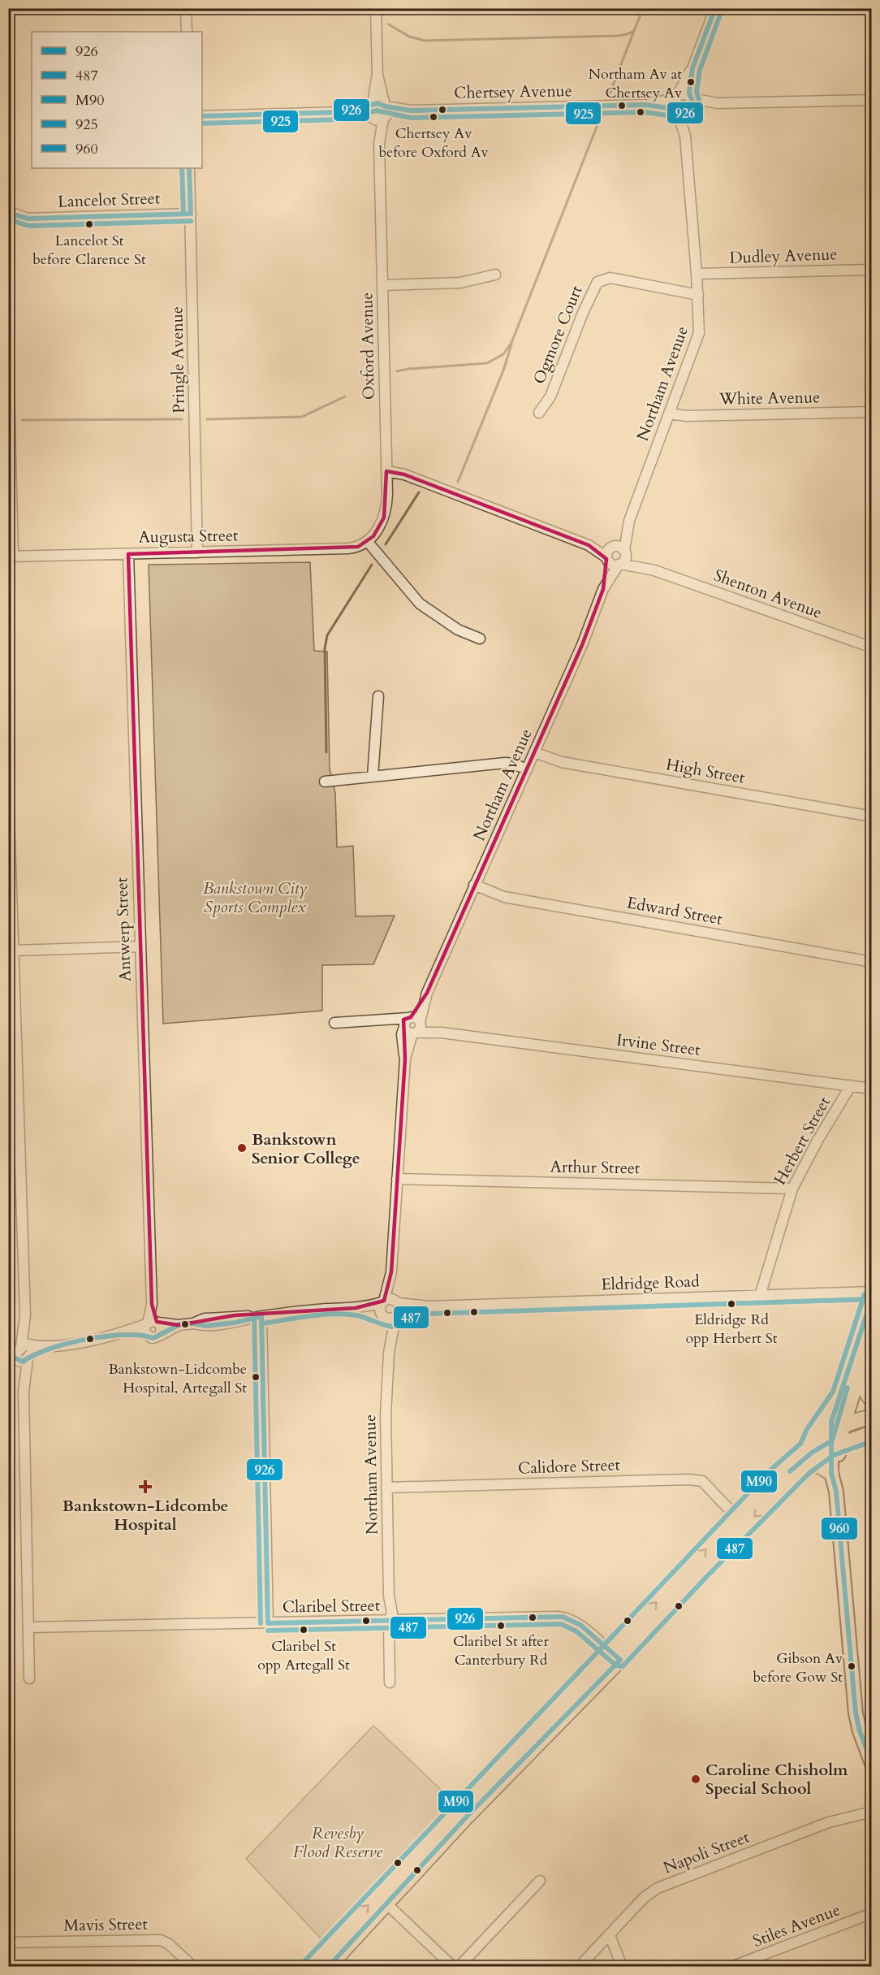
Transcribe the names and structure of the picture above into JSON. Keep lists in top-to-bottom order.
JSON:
{
  "streets": {
    "street": [
      "Chertsey Avenue",
      "Lancelot Street",
      "Dudley Avenue",
      "Ogmore Court",
      "Oxford Avenue",
      "Pringle Avenue",
      "Northam Avenue",
      "White Avenue",
      "Augusta Street",
      "Shenton Avenue",
      "High Street",
      "Edward Street",
      "Antwerp Street",
      "Irvine Street",
      "Herbert Street",
      "Arthur Street",
      "Eldridge Road",
      "Calidore Street",
      "Claribel Street",
      "Napoli Street",
      "Mavis Street",
      "Stiles Avenue"
    ]
  },
  "crossings": [
    ["Chertsey Avenue", "Oxford Avenue"],
    ["Chertsey Avenue", "Northam Avenue"],
    ["Lancelot Street", "Pringle Avenue"],
    ["Dudley Avenue", "Northam Avenue"],
    ["Ogmore Court", "Northam Avenue"],
    ["Oxford Avenue", "Augusta Street"],
    ["Pringle Avenue", "Augusta Street"],
    ["Northam Avenue", "White Avenue"],
    ["Northam Avenue", "Shenton Avenue"],
    ["Northam Avenue", "High Street"],
    ["Northam Avenue", "Edward Street"],
    ["Northam Avenue", "Irvine Street"],
    ["Northam Avenue", "Arthur Street"],
    ["Northam Avenue", "Eldridge Road"],
    ["Northam Avenue", "Calidore Street"],
    ["Northam Avenue", "Claribel Street"],
    ["Augusta Street", "Antwerp Street"],
    ["Antwerp Street", "Eldridge Road"],
    ["Irvine Street", "Herbert Street"],
    ["Herbert Street", "Arthur Street"],
    ["Herbert Street", "Eldridge Road"]
  ],
  "parks": ["Bankstown City Sports Complex", "Revesby Flood Reserve"],
  "places": {
    "other": [
      "Northam Av at Chertsey Av",
      "Chertsey Av before Oxford Av",
      "Lancelot St before Clarence St",
      "Bankstown Senior College",
      "Eldridge Rd opp Herbert St",
      "Bankstown-Lidcombe Hospital, Artegall St",
      "Claribel St after Canterbury Rd",
      "Claribel St opp Artegall St",
      "Gibson Av before Gow St",
      "Caroline Chisholm Special School"
    ],
    "health": ["Bankstown-Lidcombe Hospital"]
  },
  "lines": [
    "transit line 926",
    "transit line 925",
    "transit line M90",
    "transit line 960",
    "transit line 487"
  ],
  "legend": [
    "926",
    "487",
    "M90",
    "925",
    "960"
  ]
}
